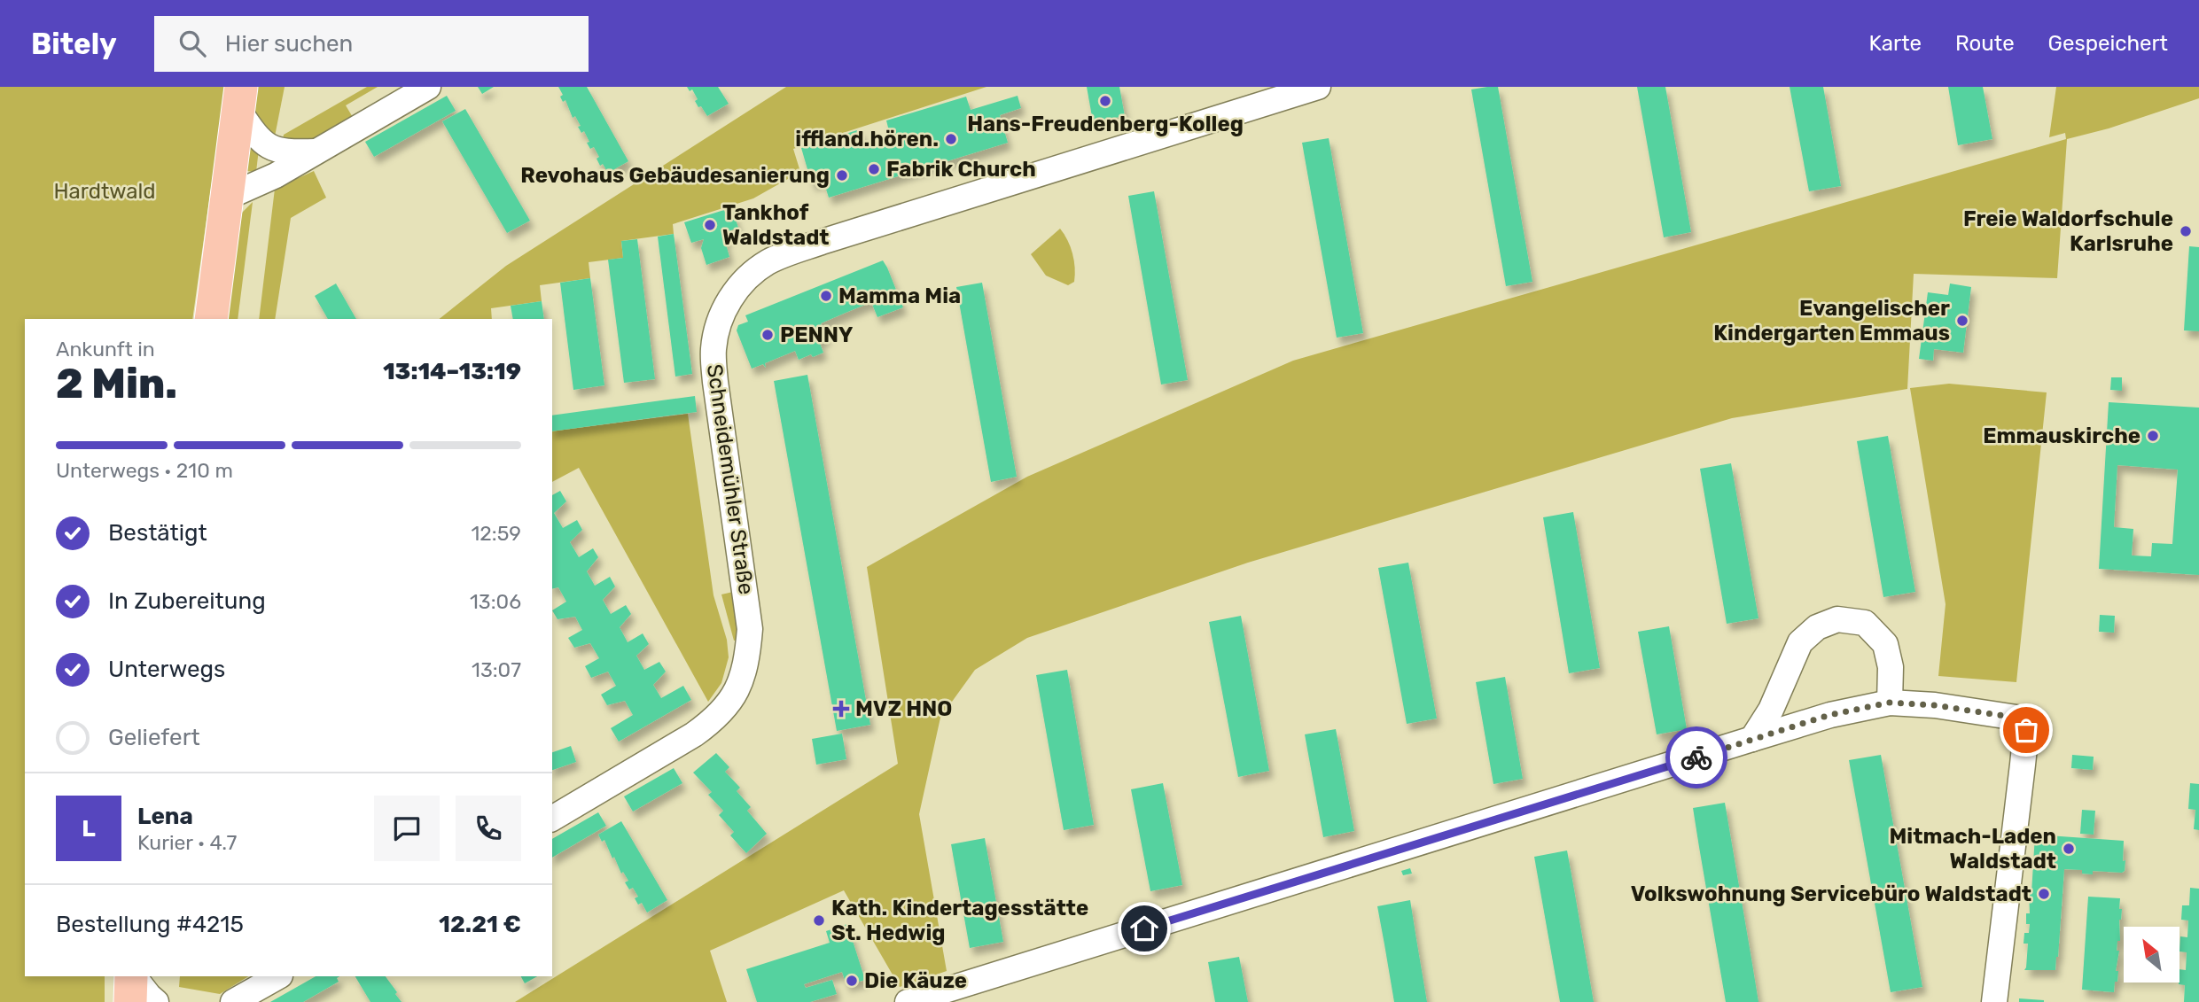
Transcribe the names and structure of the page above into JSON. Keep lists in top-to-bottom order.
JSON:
{
  "streets": {
    "street": ["Schneidemühler Straße"]
  },
  "parks": ["Hardtwald"],
  "places": {
    "other": [
      "Hans-Freudenberg-Kolleg",
      "iffland.hören.",
      "Fabrik Church",
      "Revohaus Gebäudesanierung",
      "Tankhof Waldstadt",
      "Freie Waldorfschule Karlsruhe",
      "Mamma Mia",
      "Evangelischer Kindergarten Emmaus",
      "PENNY",
      "Emmauskirche",
      "Mitmach-Laden Waldstadt",
      "Volkswohnung Servicebüro Waldstadt",
      "Kath. Kindertagesstätte St. Hedwig",
      "Die Käuze"
    ],
    "health": ["MVZ HNO"]
  },
  "north": "top left",
  "page": {
    "header": "Bitely",
    "search": "Hier suchen",
    "nav": ["Karte", "Route", "Gespeichert"],
    "heading": ["2 Min.", "Ankunft in", "13:14–13:19"],
    "panel": [
      "Lena",
      "Kurier · 4.7",
      "Bestellung #4215",
      "12.21 €"
    ],
    "bar": "Unterwegs · 210 m",
    "list": [
      ["Bestätigt", "12:59"],
      ["In Zubereitung", "13:06"],
      ["Unterwegs", "13:07"],
      "Geliefert"
    ],
    "round": "L"
  }
}
